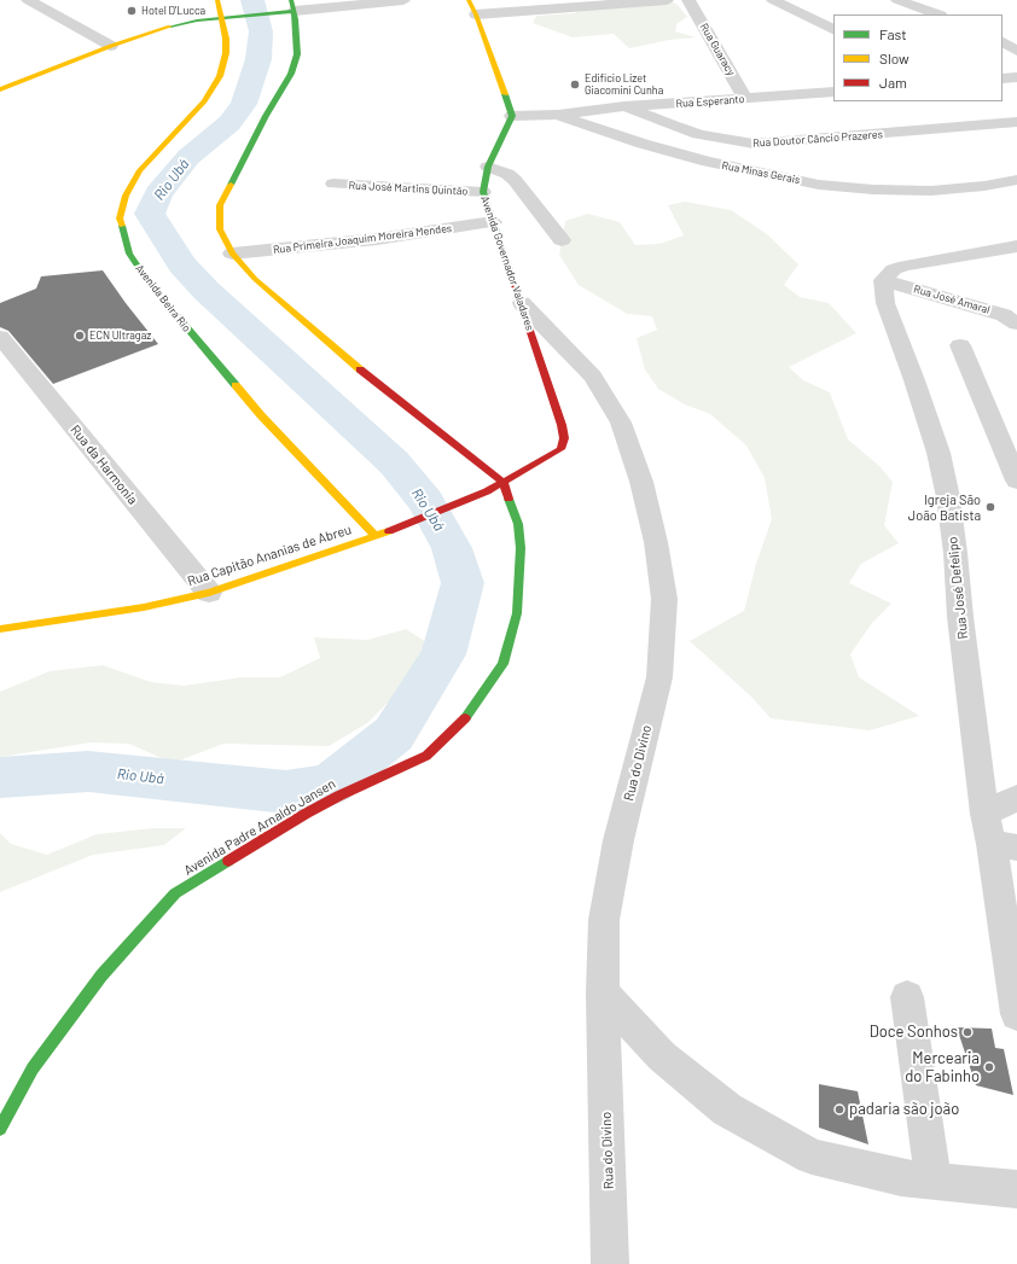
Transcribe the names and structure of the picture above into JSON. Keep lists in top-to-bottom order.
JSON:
{
  "streets": {
    "main road": [
      "Avenida Governador Valadares",
      "Avenida Beira Rio",
      "Rua Capitão Ananias de Abreu",
      "Avenida Padre Arnaldo Jansen"
    ],
    "street": [
      "Rua Guaracy",
      "Rua Esperanto",
      "Rua Doutor Câncio Prazeres",
      "Rua Minas Gerais",
      "Rua José Martins Quintão",
      "Rua Primeira Joaquim Moreira Mendes",
      "Rua José Amaral",
      "Rua da Harmonia",
      "Rua José Defelipo",
      "Rua do Divino"
    ]
  },
  "crossings": [
    ["Rua Guaracy", "Rua Esperanto"],
    ["Rua Esperanto", "Rua Doutor Câncio Prazeres"],
    ["Rua Esperanto", "Rua Minas Gerais"],
    ["Rua Minas Gerais", "Avenida Governador Valadares"],
    ["Rua José Martins Quintão", "Avenida Governador Valadares"],
    ["Rua Primeira Joaquim Moreira Mendes", "Avenida Governador Valadares"],
    ["Avenida Governador Valadares", "Rua Capitão Ananias de Abreu"],
    ["Avenida Governador Valadares", "Rua do Divino"],
    ["Avenida Governador Valadares", "Avenida Padre Arnaldo Jansen"],
    ["Avenida Beira Rio", "Rua Capitão Ananias de Abreu"],
    ["Rua José Amaral", "Rua José Defelipo"],
    ["Rua da Harmonia", "Rua Capitão Ananias de Abreu"]
  ],
  "water": ["Rio Ubá"],
  "places": [
    "Hotel D'Lucca",
    "Edificio Lizet Giacomini Cunha",
    "ECN Ultragaz",
    "Igreja São João Batista",
    "Doce Sonhos",
    "Mercearia do Fabinho",
    "padaria são joão"
  ],
  "legend": ["Fast", "Slow", "Jam"]
}
